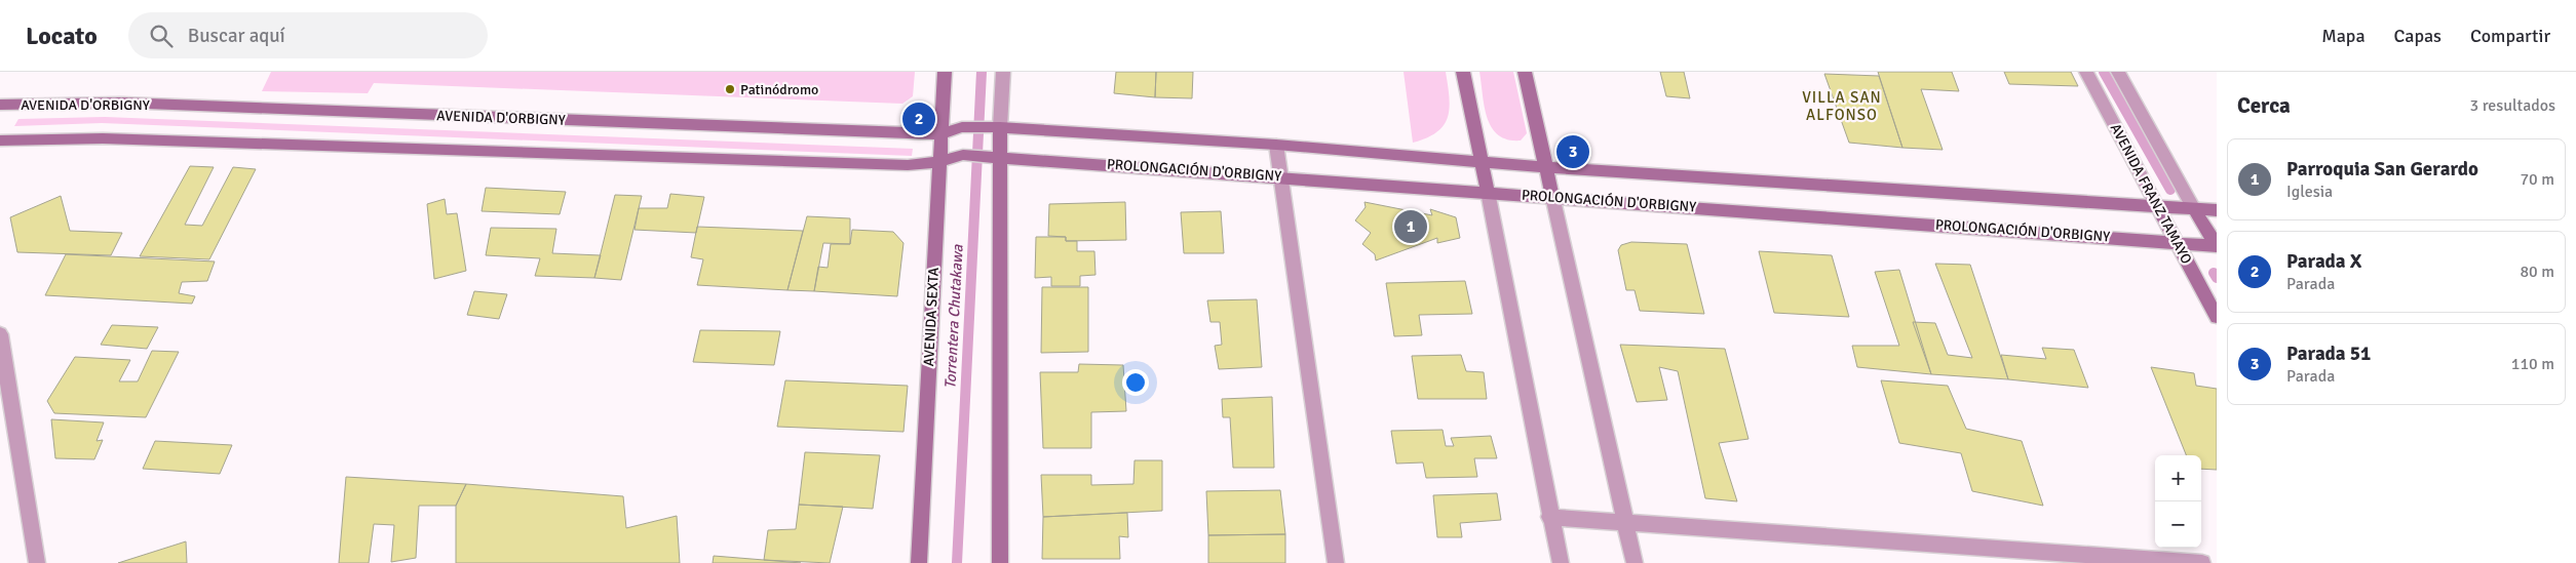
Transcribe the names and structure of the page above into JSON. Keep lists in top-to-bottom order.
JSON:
{
  "streets": {
    "main road": [
      "AVENIDA D'ORBIGNY",
      "PROLONGACIÓN D'ORBIGNY",
      "AVENIDA FRANZ TAMAYO",
      "AVENIDA SEXTA"
    ]
  },
  "crossings": [
    ["AVENIDA D'ORBIGNY", "PROLONGACIÓN D'ORBIGNY"],
    ["AVENIDA D'ORBIGNY", "AVENIDA SEXTA"],
    ["PROLONGACIÓN D'ORBIGNY", "AVENIDA FRANZ TAMAYO"]
  ],
  "districts": ["VILLA SAN ALFONSO"],
  "water": ["Torrentera Chutakawa"],
  "places": ["Patinódromo"],
  "page": {
    "header": "Locato",
    "search": "Buscar aquí",
    "nav": ["Mapa", "Capas", "Compartir"],
    "heading": ["Cerca", "3 resultados"],
    "pins": ["2", "3", "1"],
    "list": [
      {
        "mark": "1",
        "name": "Parroquia San Gerardo",
        "note": "Iglesia",
        "value": "70 m"
      },
      {
        "mark": "2",
        "name": "Parada X",
        "note": "Parada",
        "value": "80 m"
      },
      {
        "mark": "3",
        "name": "Parada 51",
        "note": "Parada",
        "value": "110 m"
      }
    ],
    "map_buttons": ["+", "−"]
  }
}
